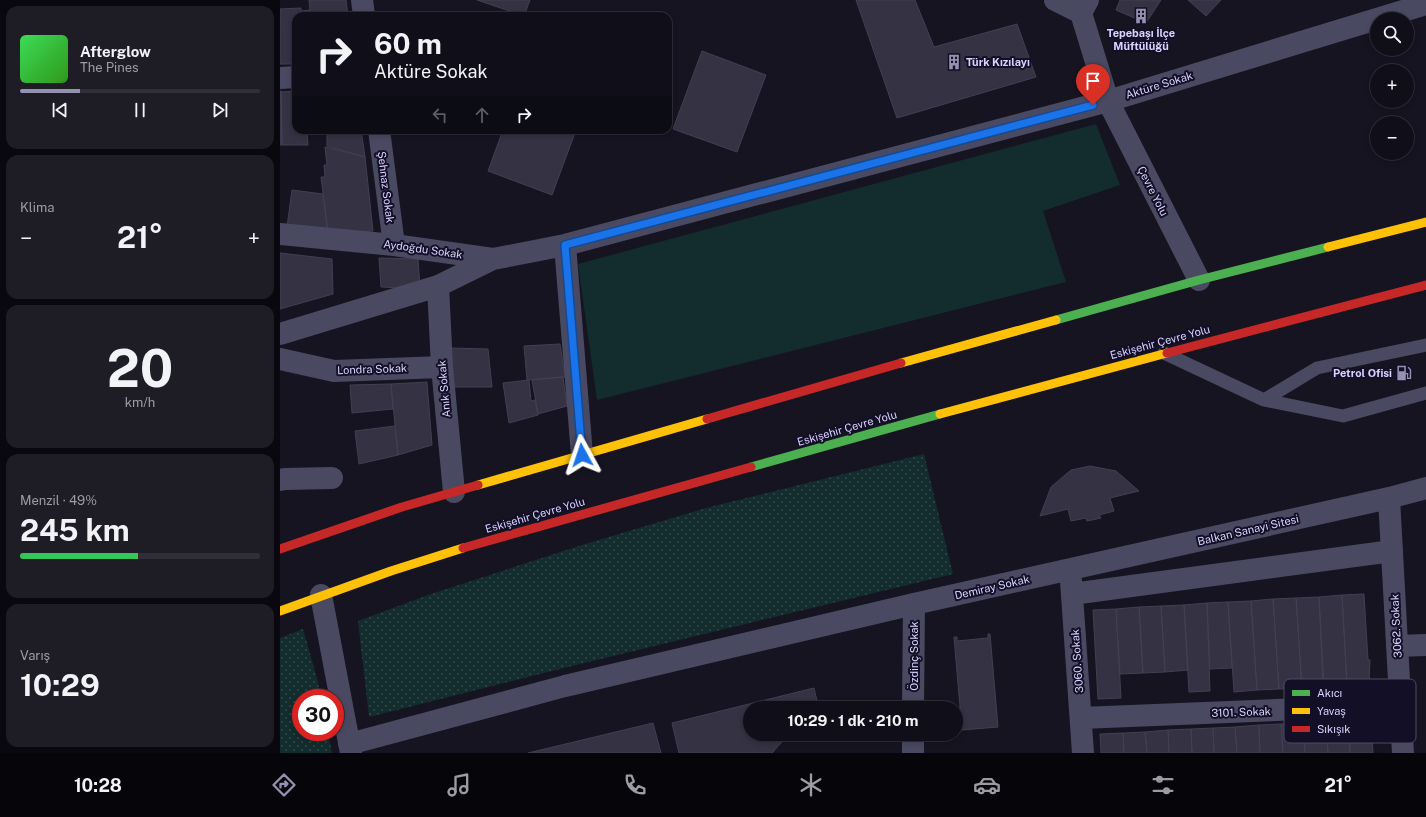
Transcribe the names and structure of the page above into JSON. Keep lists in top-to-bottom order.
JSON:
{
  "streets": {
    "highway": ["Eskişehir Çevre Yolu"],
    "street": [
      "Aktüre Sokak",
      "Şehnaz Sokak",
      "Çevre Yolu",
      "Aydoğdu Sokak",
      "Londra Sokak",
      "Anık Sokak",
      "Balkan Sanayi Sitesi",
      "Demiray Sokak",
      "3062. Sokak",
      "Özdinç Sokak",
      "3060. Sokak",
      "3101. Sokak"
    ]
  },
  "crossings": [
    ["Aktüre Sokak", "Çevre Yolu"],
    ["Aktüre Sokak", "Aydoğdu Sokak"],
    ["Şehnaz Sokak", "Aydoğdu Sokak"],
    ["Londra Sokak", "Anık Sokak"],
    ["Balkan Sanayi Sitesi", "Demiray Sokak"],
    ["Balkan Sanayi Sitesi", "3062. Sokak"],
    ["Balkan Sanayi Sitesi", "3060. Sokak"],
    ["Demiray Sokak", "Özdinç Sokak"],
    ["Demiray Sokak", "3060. Sokak"],
    ["3060. Sokak", "3101. Sokak"]
  ],
  "places": {
    "building": ["Tepebaşı İlçe Müftülüğü", "Türk Kızılayı"],
    "fuel station": ["Petrol Ofisi"]
  },
  "legend": ["Akıcı", "Yavaş", "Sıkışık"],
  "page": {
    "map_buttons": ["+", "−"],
    "turn": ["60 m", "Aktüre Sokak"],
    "song": ["Afterglow", "The Pines"],
    "tile": [
      "Klima",
      ["20", "km/h"],
      ["Menzil · 49%", "245 km"],
      ["Varış", "10:29"]
    ],
    "heat": ["−", "21°", "+"],
    "limit": "30",
    "trip": "10:29 · 1 dk · 210 m",
    "tabs": ["10:28", "21°"]
  }
}
